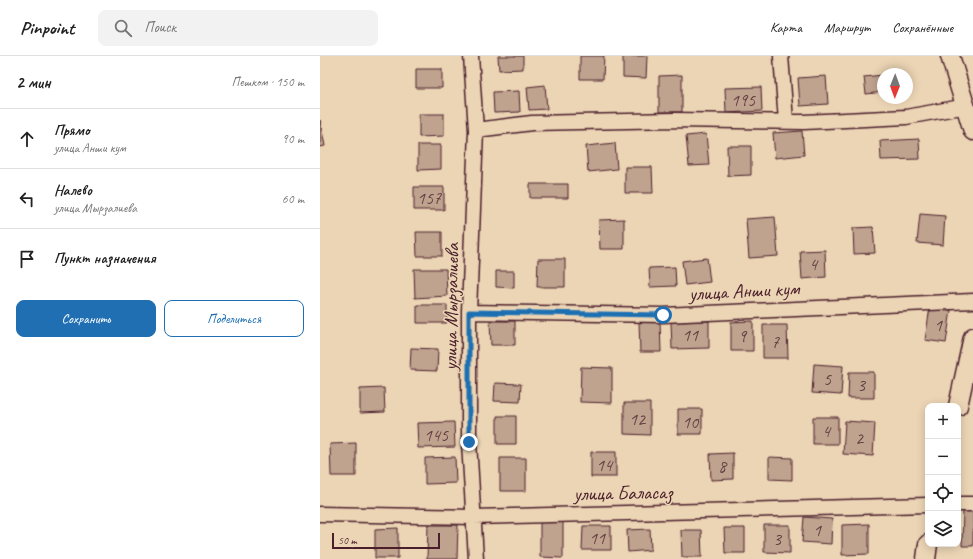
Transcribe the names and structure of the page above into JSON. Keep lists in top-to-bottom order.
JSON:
{
  "streets": {
    "street": ["улица Анши кум", "улица Мырзалиева", "улица Баласаз"]
  },
  "crossings": [
    ["улица Анши кум", "улица Мырзалиева"],
    ["улица Мырзалиева", "улица Баласаз"]
  ],
  "house_numbers": [
    "195",
    "157",
    "4",
    "1",
    "11",
    "9",
    "7",
    "5",
    "3",
    "12",
    "10",
    "4",
    "145",
    "2",
    "14",
    "8",
    "1",
    "11",
    "3"
  ],
  "scale_bar": "50 m",
  "north": "bottom",
  "page": {
    "header": "Pinpoint",
    "search": "Поиск",
    "nav": ["Карта", "Маршрут", "Сохранённые"],
    "heading": ["2 мин", "Пешком · 150 m"],
    "list": [
      ["Прямо", "улица Анши кум", "90 m"],
      ["Налево", "улица Мырзалиева", "60 m"],
      "Пункт назначения"
    ],
    "buttons": ["Сохранить", "Поделиться"],
    "map_buttons": ["+", "−"],
    "scale": "50 m"
  }
}
